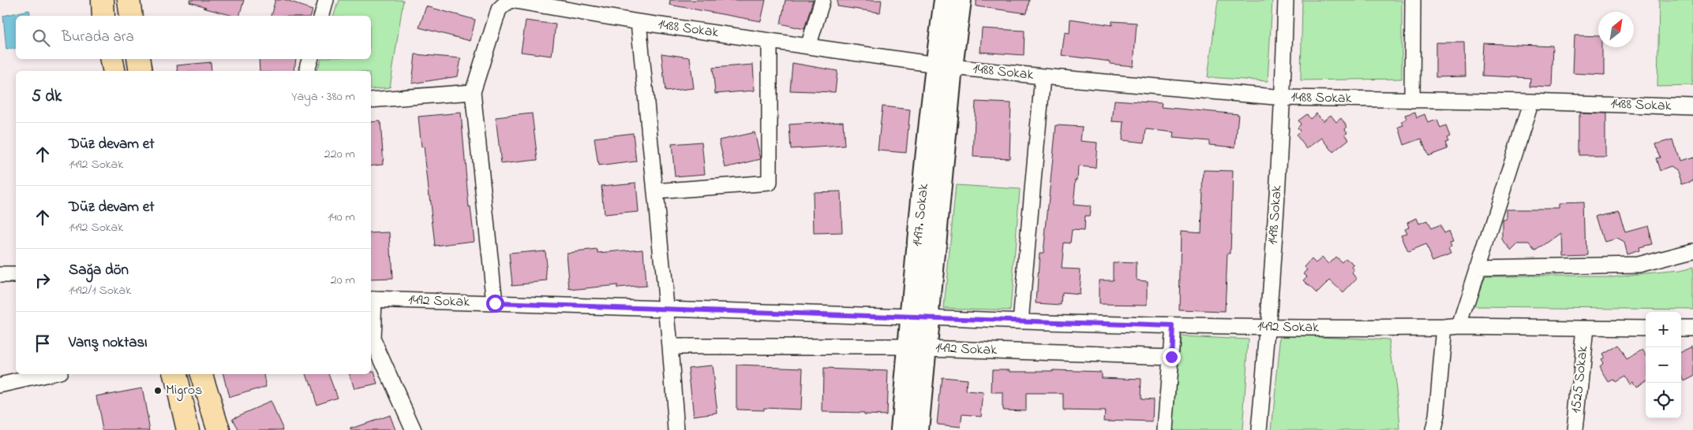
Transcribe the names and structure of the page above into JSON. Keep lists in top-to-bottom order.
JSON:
{
  "streets": {
    "street": [
      "1488 Sokak",
      "1497. Sokak",
      "1498 Sokak",
      "1492 Sokak",
      "1525 Sokak"
    ]
  },
  "crossings": [
    ["1488 Sokak", "1497. Sokak"],
    ["1488 Sokak", "1498 Sokak"],
    ["1497. Sokak", "1492 Sokak"],
    ["1498 Sokak", "1492 Sokak"],
    ["1492 Sokak", "1525 Sokak"]
  ],
  "places": ["Migros"],
  "north": "top right",
  "page": {
    "search": "Burada ara",
    "heading": ["5 dk", "Yaya · 380 m"],
    "list": [
      ["Düz devam et", "1492 Sokak", "220 m"],
      ["Düz devam et", "1492 Sokak", "140 m"],
      ["Sağa dön", "1492/1 Sokak", "20 m"],
      "Varış noktası"
    ],
    "map_buttons": ["+", "−"]
  }
}
